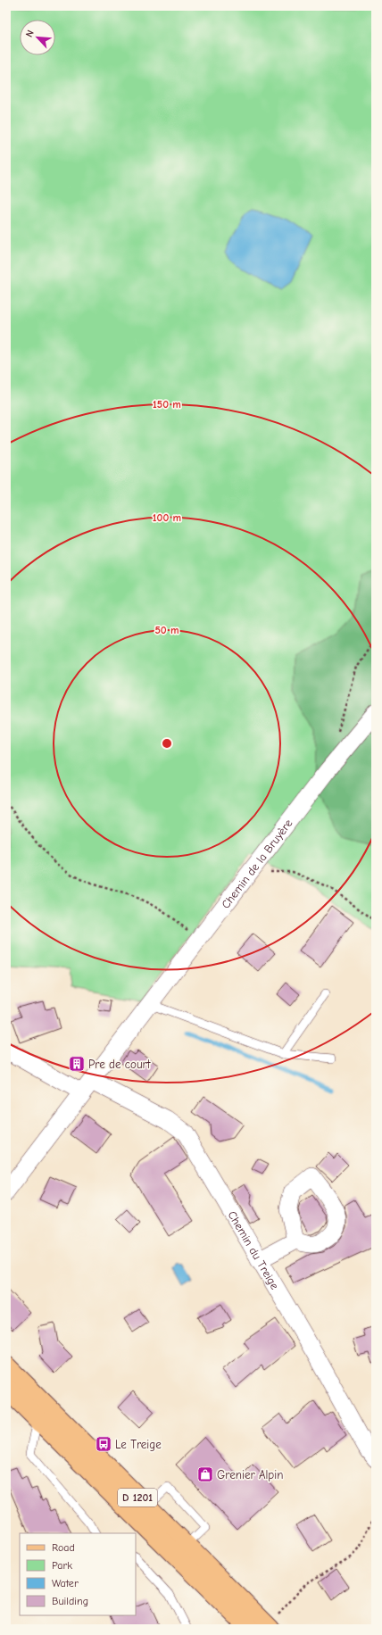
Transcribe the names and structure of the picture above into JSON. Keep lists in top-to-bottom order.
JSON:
{
  "streets": {
    "main road": ["D 1201"],
    "street": ["Chemin de la Bruyère", "Chemin du Treige"]
  },
  "crossings": [
    ["Chemin de la Bruyère", "Chemin du Treige"]
  ],
  "places": {
    "building": ["Pre de court"],
    "bus stop": ["Le Treige"],
    "shop": ["Grenier Alpin"]
  },
  "legend": [
    "Road",
    "Park",
    "Water",
    "Building"
  ],
  "north": "top left",
  "rings": ["150 m", "100 m", "50 m"]
}
